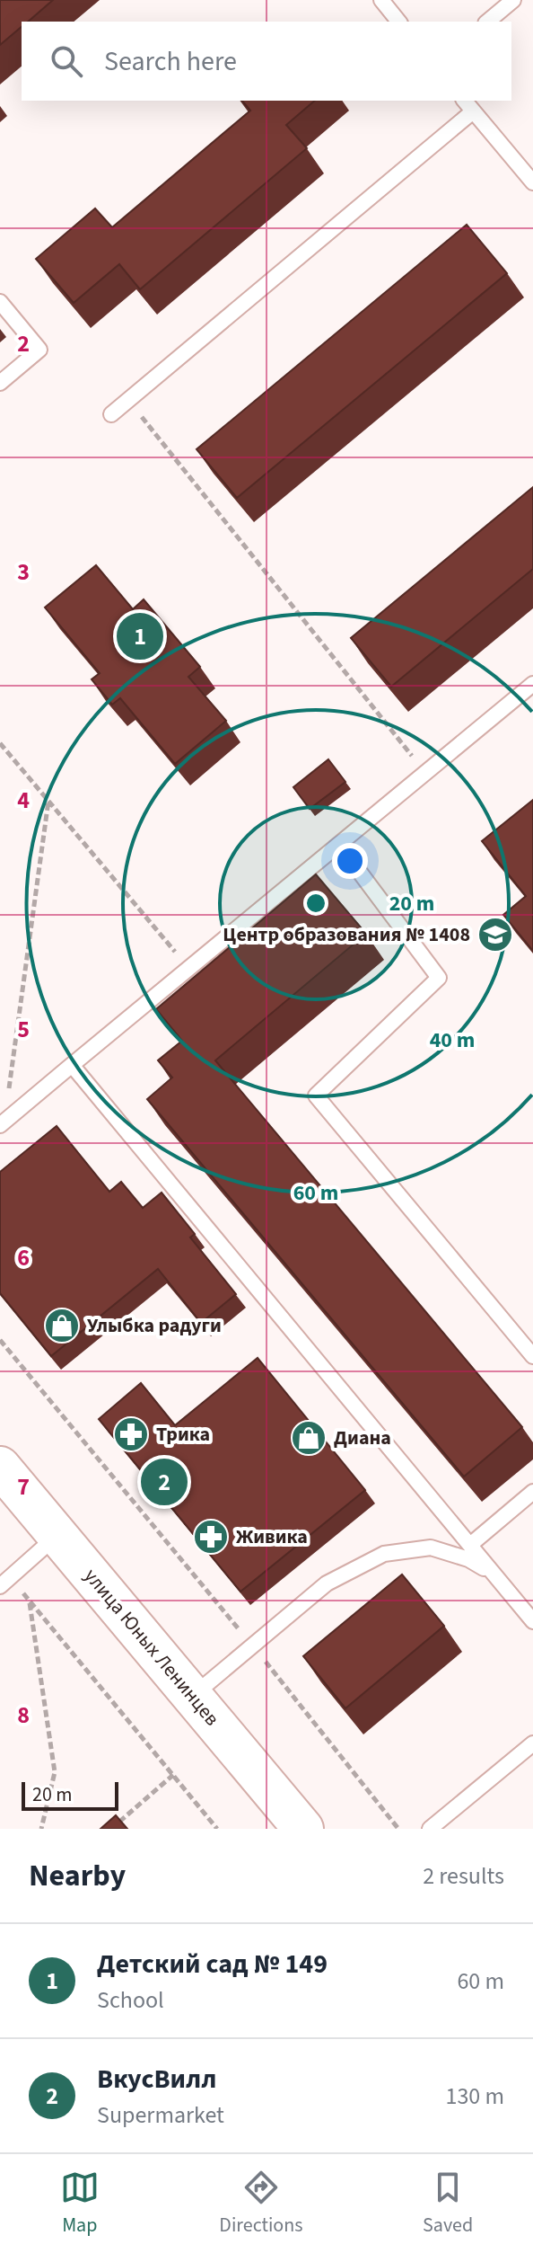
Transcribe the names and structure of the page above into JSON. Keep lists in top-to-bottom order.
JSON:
{
  "streets": {
    "main road": ["улица Юных Ленинцев"]
  },
  "places": {
    "school or university": ["Центр образования № 1408"],
    "shop": ["Улыбка радуги", "Диана"],
    "pharmacy": ["Трика", "Живика"]
  },
  "scale_bar": "20 m",
  "page": {
    "search": "Search here",
    "pins": ["1", "2"],
    "scale": "20 m",
    "heading": ["Nearby", "2 results"],
    "list": [
      {
        "mark": "1",
        "name": "Детский сад № 149",
        "note": "School",
        "value": "60 m"
      },
      {
        "mark": "2",
        "name": "ВкусВилл",
        "note": "Supermarket",
        "value": "130 m"
      }
    ],
    "nav": ["Map", "Directions", "Saved"]
  },
  "grid": {
    "rows": [
      "2",
      "3",
      "4",
      "5",
      "6",
      "7",
      "8"
    ]
  },
  "rings": ["20 m", "40 m", "60 m"]
}
